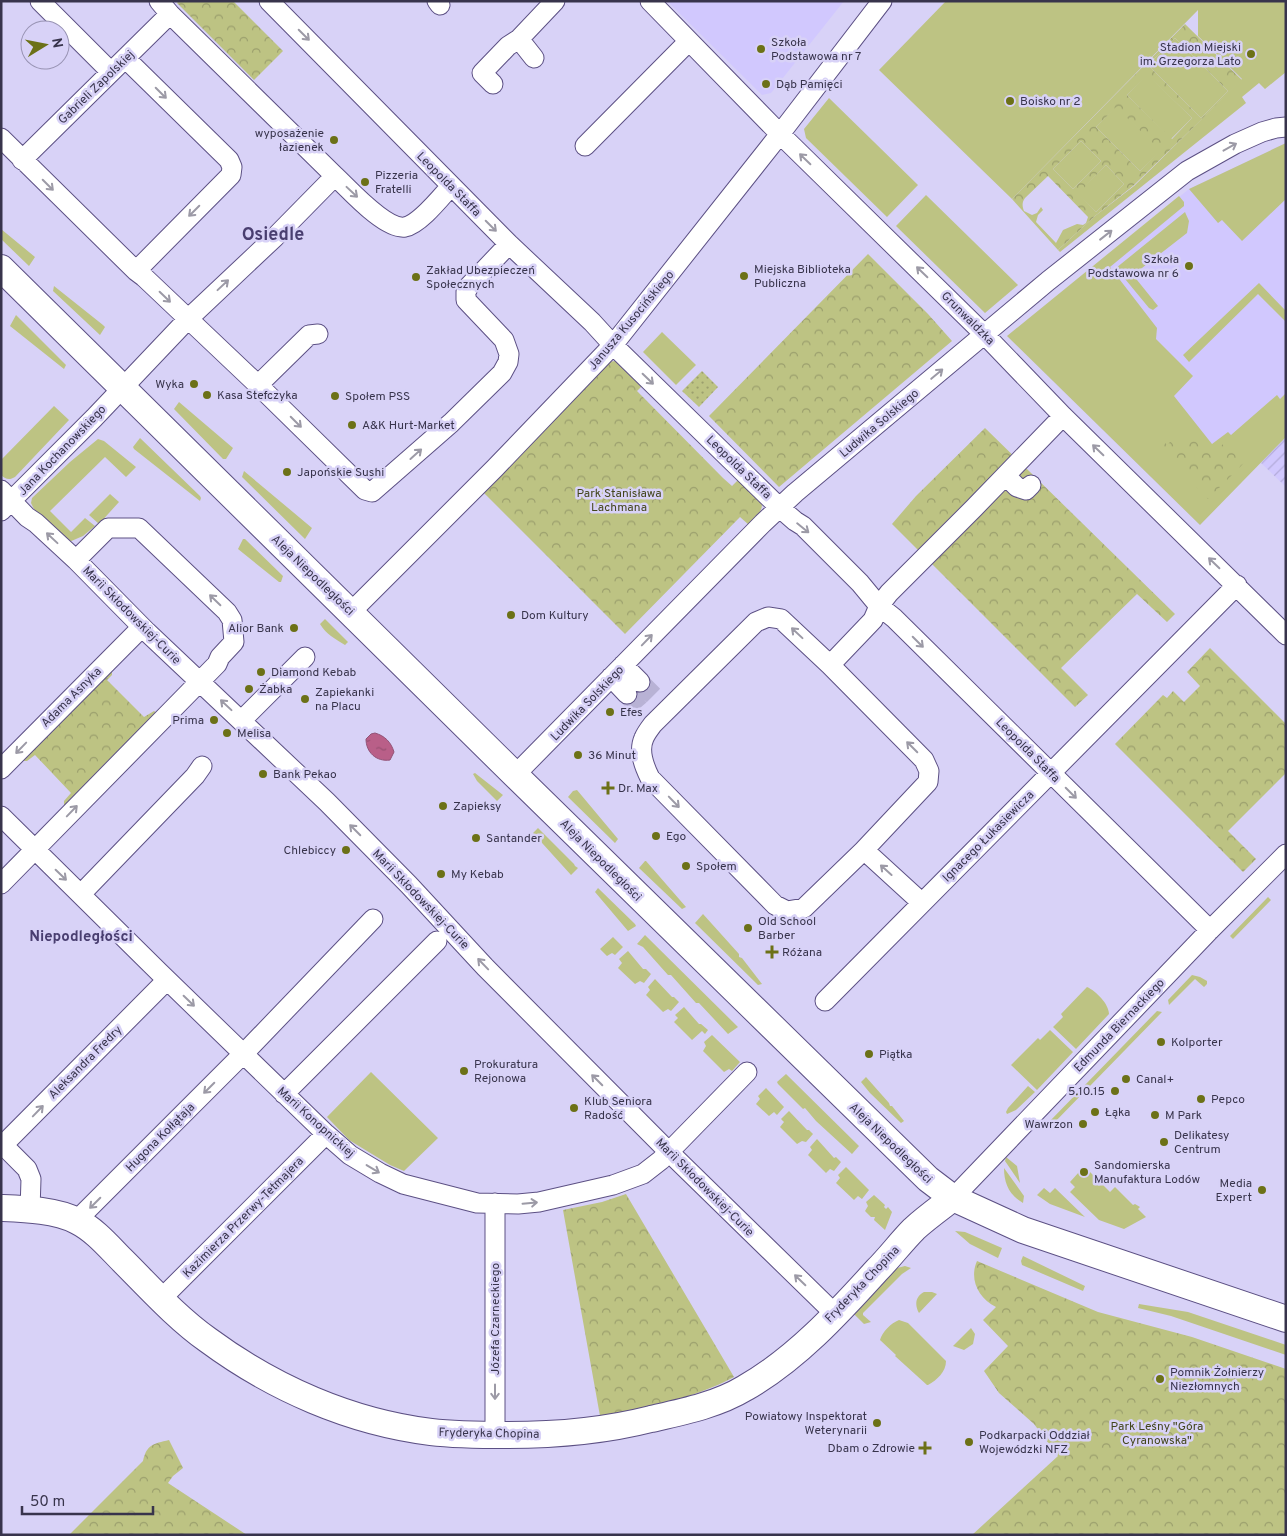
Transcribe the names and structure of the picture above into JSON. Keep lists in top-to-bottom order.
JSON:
{
  "streets": {
    "street": [
      "Gabrieli Zapolskiej",
      "Leopolda Staffa",
      "Grunwaldzka",
      "Janusza Kusocińskiego",
      "Ludwika Solskiego",
      "Jana Kochanowskiego",
      "Aleja Niepodległości",
      "Marii Skłodowskiej-Curie",
      "Adama Asnyka",
      "Ignacego Łukasiewicza",
      "Edmunda Biernackiego",
      "Aleksandra Fredry",
      "Marii Konopnickiej",
      "Hugona Kołłątaja",
      "Kazimierza Przerwy-Tetmajera",
      "Fryderyka Chopina",
      "Józefa Czarneckiego"
    ]
  },
  "crossings": [
    ["Leopolda Staffa", "Janusza Kusocińskiego"],
    ["Leopolda Staffa", "Ludwika Solskiego"],
    ["Leopolda Staffa", "Ignacego Łukasiewicza"],
    ["Leopolda Staffa", "Edmunda Biernackiego"],
    ["Grunwaldzka", "Janusza Kusocińskiego"],
    ["Grunwaldzka", "Ludwika Solskiego"],
    ["Grunwaldzka", "Ignacego Łukasiewicza"],
    ["Janusza Kusocińskiego", "Aleja Niepodległości"],
    ["Ludwika Solskiego", "Aleja Niepodległości"],
    ["Jana Kochanowskiego", "Aleja Niepodległości"],
    ["Jana Kochanowskiego", "Marii Skłodowskiej-Curie"],
    ["Aleja Niepodległości", "Edmunda Biernackiego"],
    ["Aleja Niepodległości", "Fryderyka Chopina"],
    ["Marii Skłodowskiej-Curie", "Adama Asnyka"],
    ["Marii Skłodowskiej-Curie", "Marii Konopnickiej"],
    ["Marii Skłodowskiej-Curie", "Fryderyka Chopina"],
    ["Edmunda Biernackiego", "Fryderyka Chopina"],
    ["Aleksandra Fredry", "Marii Konopnickiej"],
    ["Marii Konopnickiej", "Hugona Kołłątaja"],
    ["Marii Konopnickiej", "Kazimierza Przerwy-Tetmajera"],
    ["Marii Konopnickiej", "Józefa Czarneckiego"],
    ["Hugona Kołłątaja", "Fryderyka Chopina"],
    ["Kazimierza Przerwy-Tetmajera", "Fryderyka Chopina"],
    ["Fryderyka Chopina", "Józefa Czarneckiego"]
  ],
  "one_way": [
    "Leopolda Staffa",
    "Grunwaldzka",
    "Marii Skłodowskiej-Curie",
    "Aleksandra Fredry",
    "Marii Konopnickiej",
    "Hugona Kołłątaja",
    "Józefa Czarneckiego"
  ],
  "districts": ["Osiedle", "Niepodległości"],
  "parks": ["Park Stanisława Lachmana", "Park Leśny \"Góra Cyranowska\""],
  "places": {
    "other": [
      "Szkoła Podstawowa nr 7",
      "Stadion Miejski im. Grzegorza Lato",
      "Dąb Pamięci",
      "Boisko nr 2",
      "wyposażenie łazienek",
      "Pizzeria Fratelli",
      "Szkoła Podstawowa nr 6",
      "Miejska Biblioteka Publiczna",
      "Zakład Ubezpieczeń Społecznych",
      "Wyka",
      "Kasa Stefczyka",
      "Społem PSS",
      "A&K Hurt-Market",
      "Japońskie Sushi",
      "Dom Kultury",
      "Alior Bank",
      "Diamond Kebab",
      "Żabka",
      "Zapiekanki na Placu",
      "Efes",
      "Prima",
      "Melisa",
      "36 Minut",
      "Bank Pekao",
      "Zapieksy",
      "Ego",
      "Santander",
      "Chlebiccy",
      "Społem",
      "My Kebab",
      "Old School Barber",
      "Kolporter",
      "Piątka",
      "Prokuratura Rejonowa",
      "Canal+",
      "5.10.15",
      "Pepco",
      "Klub Seniora Radość",
      "Łąka",
      "M Park",
      "Wawrzon",
      "Delikatesy Centrum",
      "Sandomierska Manufaktura Lodów",
      "Media Expert",
      "Pomnik Żołnierzy Niezłomnych",
      "Powiatowy Inspektorat Weterynarii",
      "Podkarpacki Oddział Wojewódzki NFZ"
    ],
    "health": ["Dr. Max", "Różana", "Dbam o Zdrowie"]
  },
  "scale_bar": "50 m",
  "north": "right"
}
